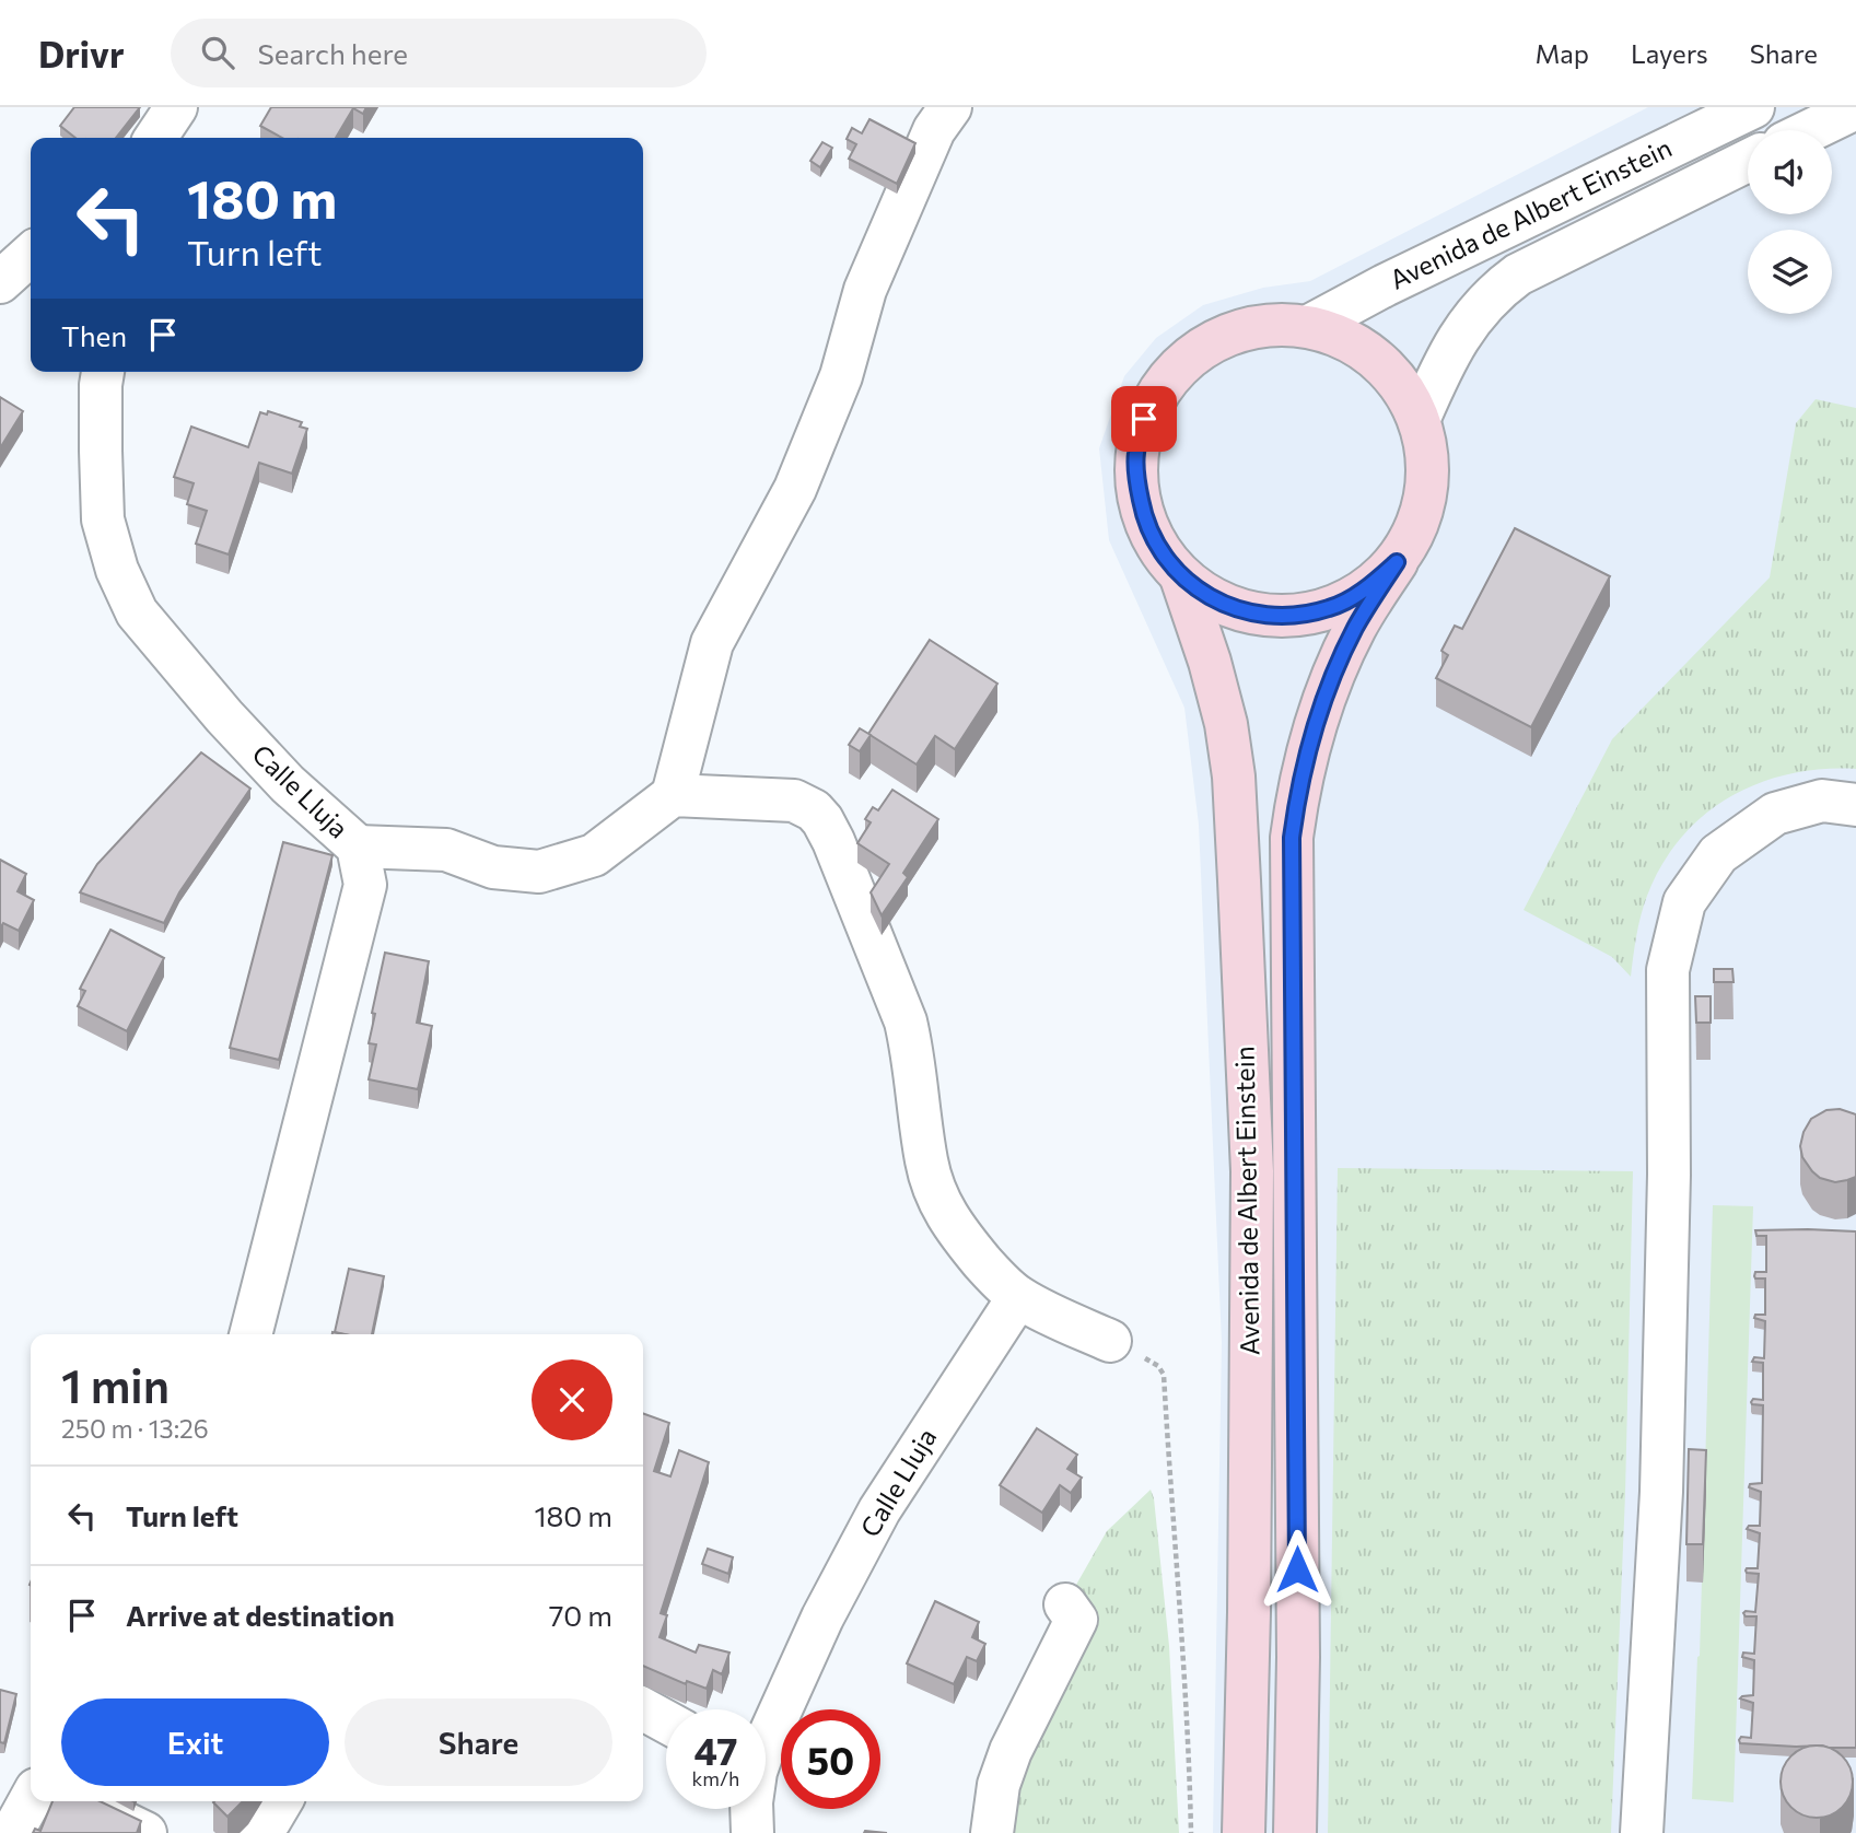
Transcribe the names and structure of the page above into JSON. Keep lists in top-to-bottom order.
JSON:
{
  "streets": {
    "main road": ["Avenida de Albert Einstein"],
    "street": ["Calle Lluja"]
  },
  "page": {
    "header": "Drivr",
    "search": "Search here",
    "nav": ["Map", "Layers", "Share"],
    "turn": ["180 m", "Turn left"],
    "then": "Then",
    "heading": ["1 min", "250 m · 13:26"],
    "list": [
      {
        "name": "Turn left",
        "value": "180 m"
      },
      {
        "name": "Arrive at destination",
        "value": "70 m"
      }
    ],
    "buttons": ["Exit", "Share"],
    "speed": "47 km/h",
    "limit": "50"
  }
}
